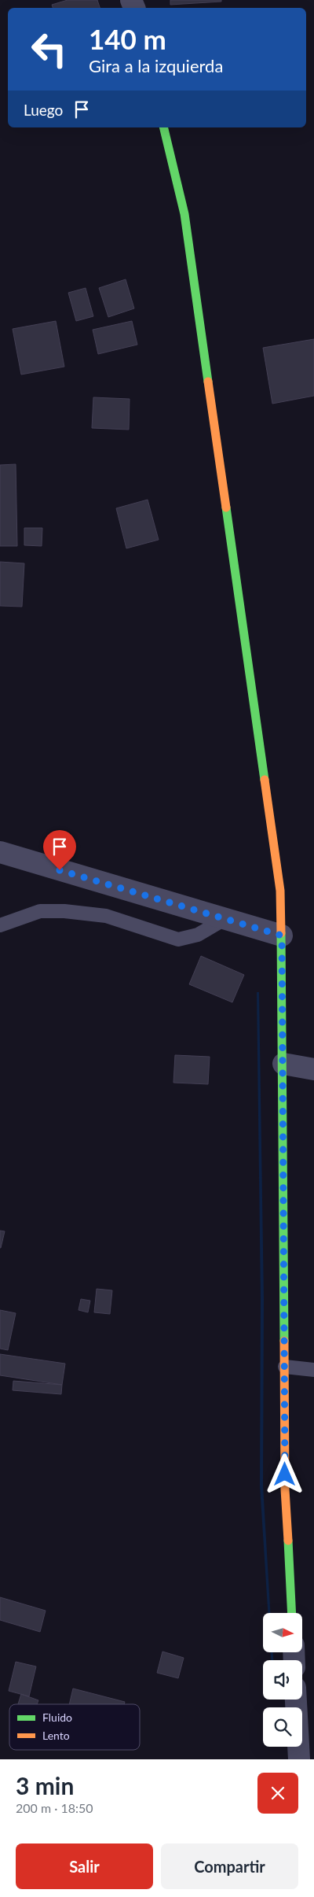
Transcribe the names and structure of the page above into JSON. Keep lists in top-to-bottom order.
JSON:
{
  "legend": ["Fluido", "Lento"],
  "north": "right",
  "page": {
    "turn": ["140 m", "Gira a la izquierda"],
    "then": "Luego",
    "heading": ["3 min", "200 m · 18:50"],
    "buttons": ["Salir", "Compartir"]
  }
}
